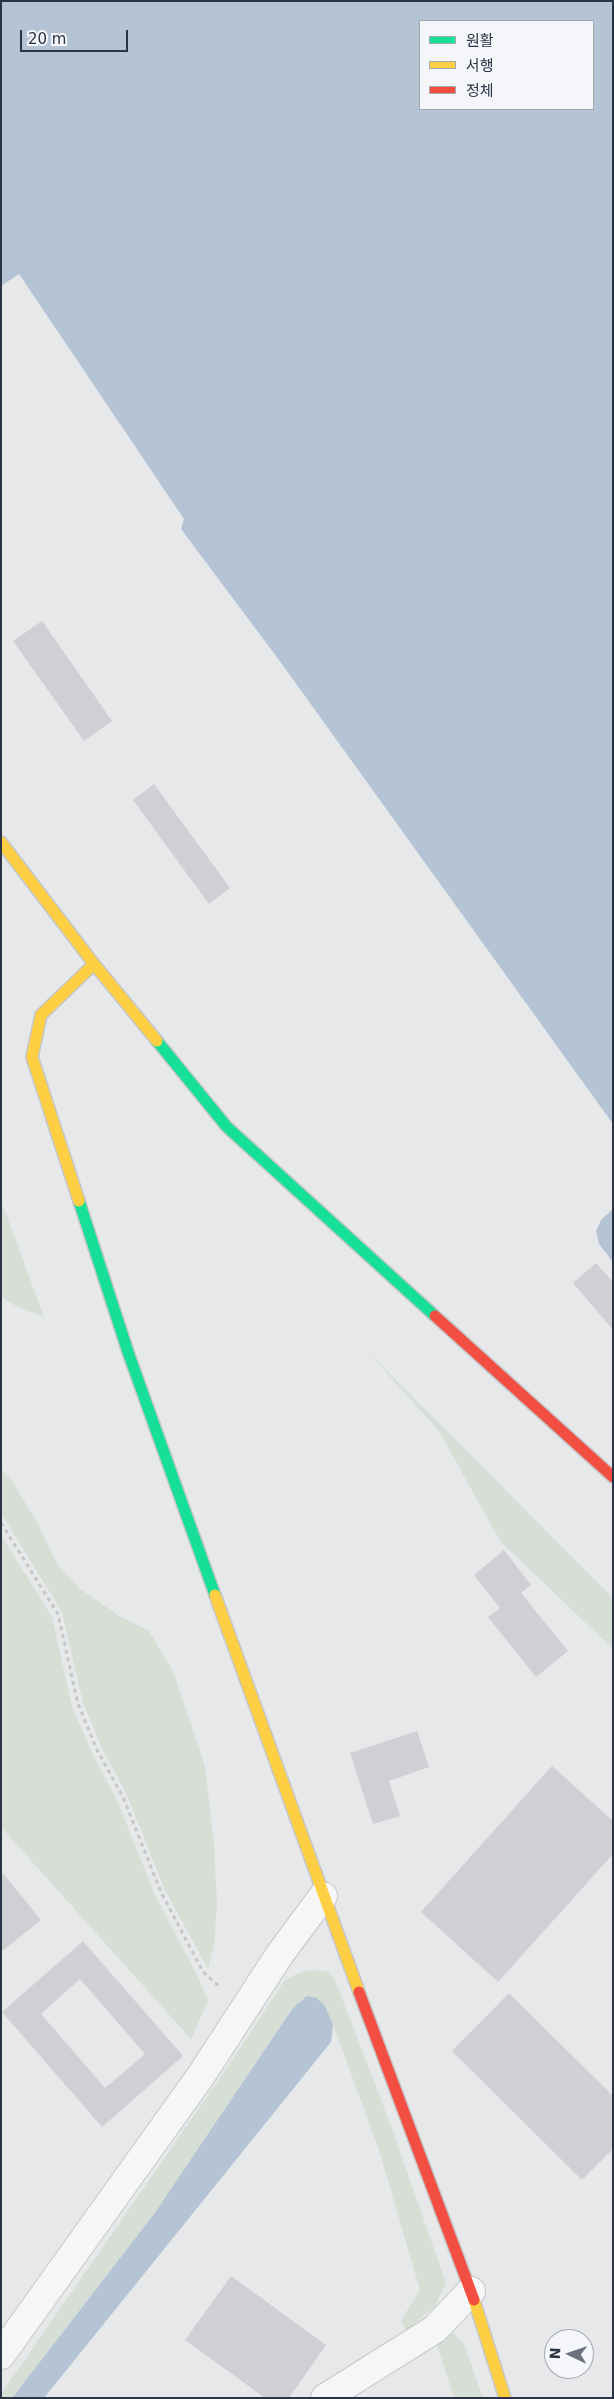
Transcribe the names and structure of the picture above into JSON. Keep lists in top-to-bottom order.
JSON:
{
  "legend": ["원활", "서행", "정체"],
  "scale_bar": "20 m",
  "north": "left"
}
